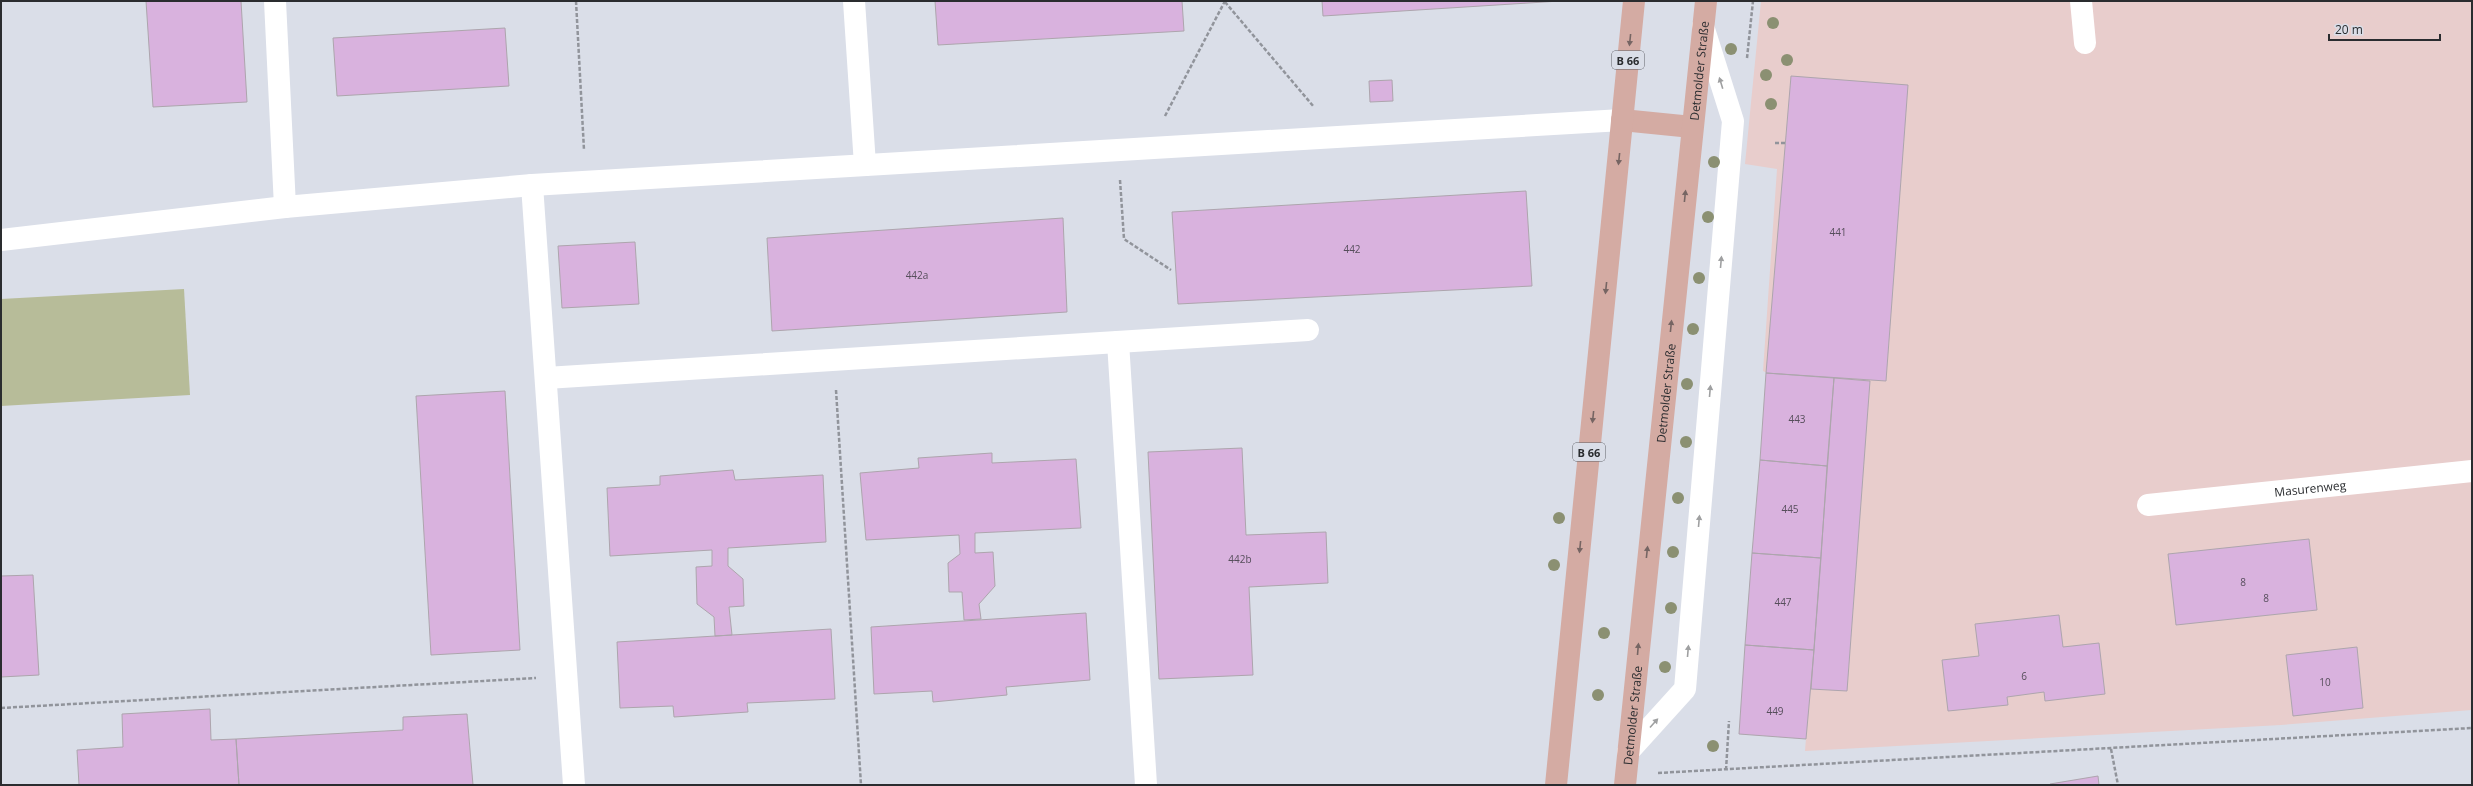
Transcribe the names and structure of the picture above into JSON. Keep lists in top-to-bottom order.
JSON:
{
  "streets": {
    "main road": ["B 66", "Detmolder Straße"],
    "street": ["Masurenweg"]
  },
  "house_numbers": [
    "441",
    "442",
    "442a",
    "443",
    "445",
    "442b",
    "8",
    "8",
    "447",
    "6",
    "10",
    "449"
  ],
  "scale_bar": "20 m"
}
